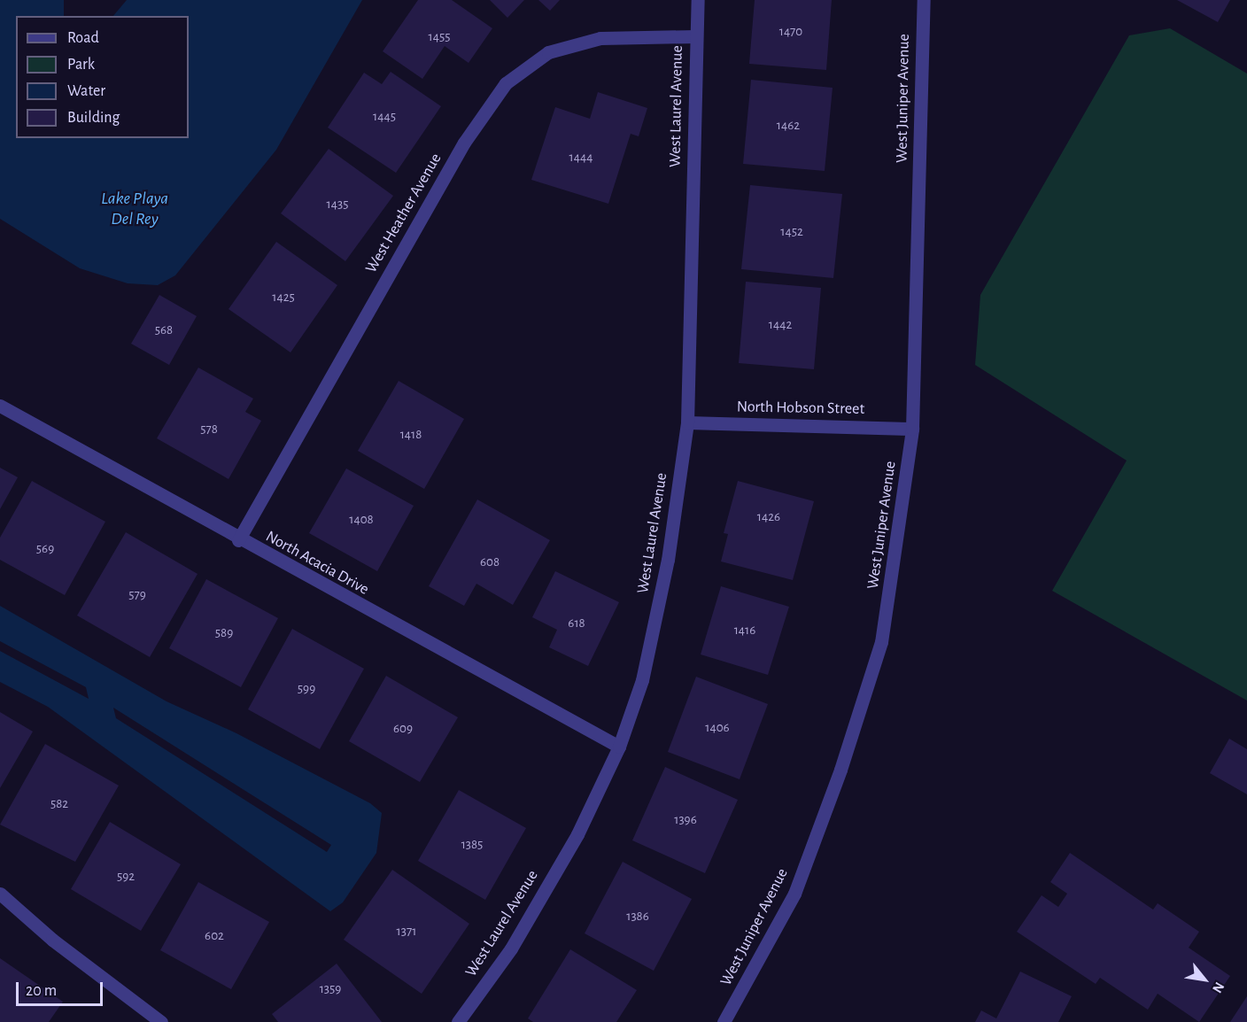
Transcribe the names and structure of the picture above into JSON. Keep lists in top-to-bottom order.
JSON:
{
  "streets": {
    "street": [
      "West Juniper Avenue",
      "West Laurel Avenue",
      "West Heather Avenue",
      "North Hobson Street",
      "North Acacia Drive"
    ]
  },
  "crossings": [
    ["West Juniper Avenue", "North Hobson Street"],
    ["West Laurel Avenue", "West Heather Avenue"],
    ["West Laurel Avenue", "North Hobson Street"],
    ["West Laurel Avenue", "North Acacia Drive"],
    ["West Heather Avenue", "North Acacia Drive"]
  ],
  "water": ["Lake Playa Del Rey"],
  "house_numbers": [
    "1470",
    "1455",
    "1445",
    "1462",
    "1444",
    "1435",
    "1452",
    "1425",
    "1442",
    "568",
    "578",
    "1418",
    "1426",
    "1408",
    "569",
    "608",
    "579",
    "618",
    "1416",
    "589",
    "599",
    "1406",
    "609",
    "582",
    "1396",
    "1385",
    "592",
    "1386",
    "1371",
    "602",
    "1359"
  ],
  "legend": [
    "Road",
    "Park",
    "Water",
    "Building"
  ],
  "scale_bar": "20 m",
  "north": "bottom right"
}
